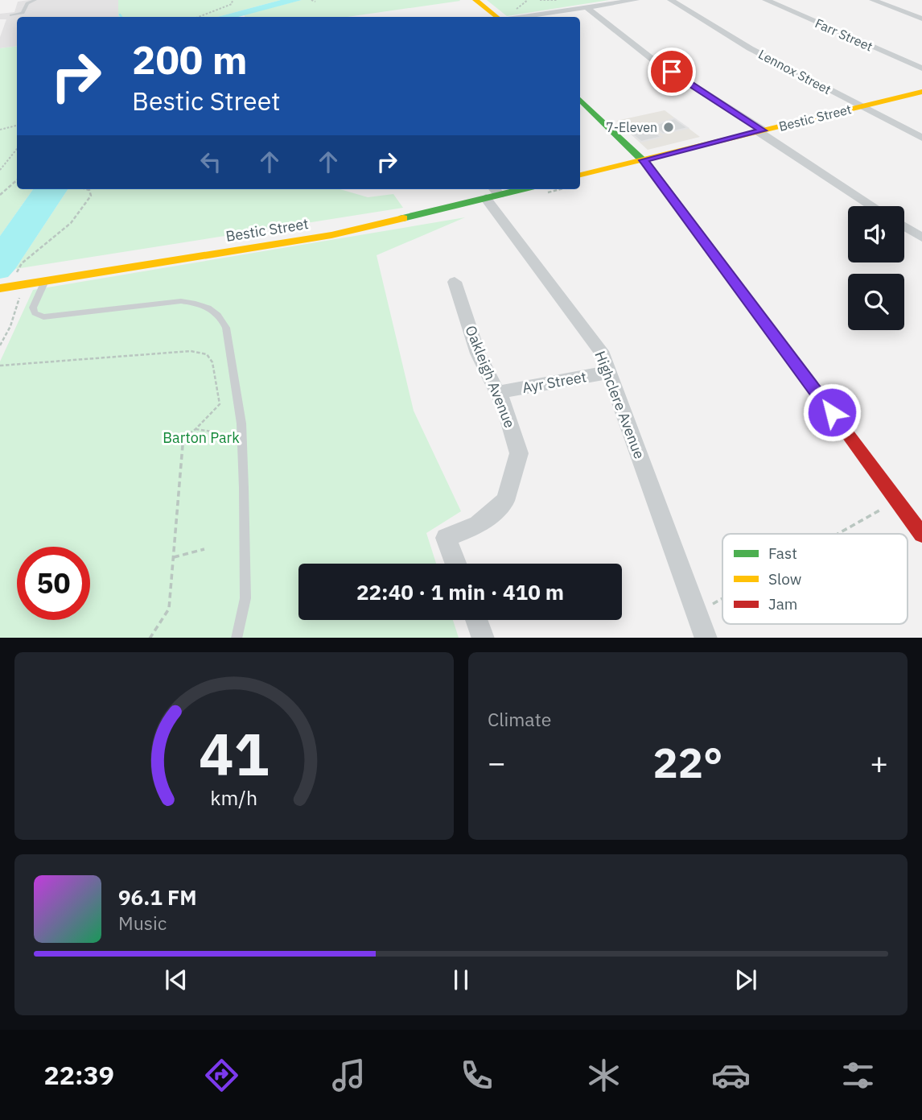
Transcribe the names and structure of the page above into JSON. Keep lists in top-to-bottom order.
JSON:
{
  "streets": {
    "main road": ["Bestic Street"],
    "street": [
      "Farr Street",
      "Lennox Street",
      "Oakleigh Avenue",
      "Ayr Street",
      "Highclere Avenue"
    ]
  },
  "crossings": [
    ["Lennox Street", "Bestic Street"],
    ["Bestic Street", "Highclere Avenue"],
    ["Oakleigh Avenue", "Ayr Street"],
    ["Ayr Street", "Highclere Avenue"]
  ],
  "parks": ["Barton Park"],
  "places": ["7-Eleven"],
  "legend": ["Fast", "Slow", "Jam"],
  "page": {
    "turn": ["200 m", "Bestic Street"],
    "limit": "50",
    "trip": "22:40 · 1 min · 410 m",
    "tile": "Climate",
    "heat": ["−", "22°", "+"],
    "song": ["96.1 FM", "Music"],
    "tabs": "22:39",
    "gauge": ["41", "km/h"]
  }
}
